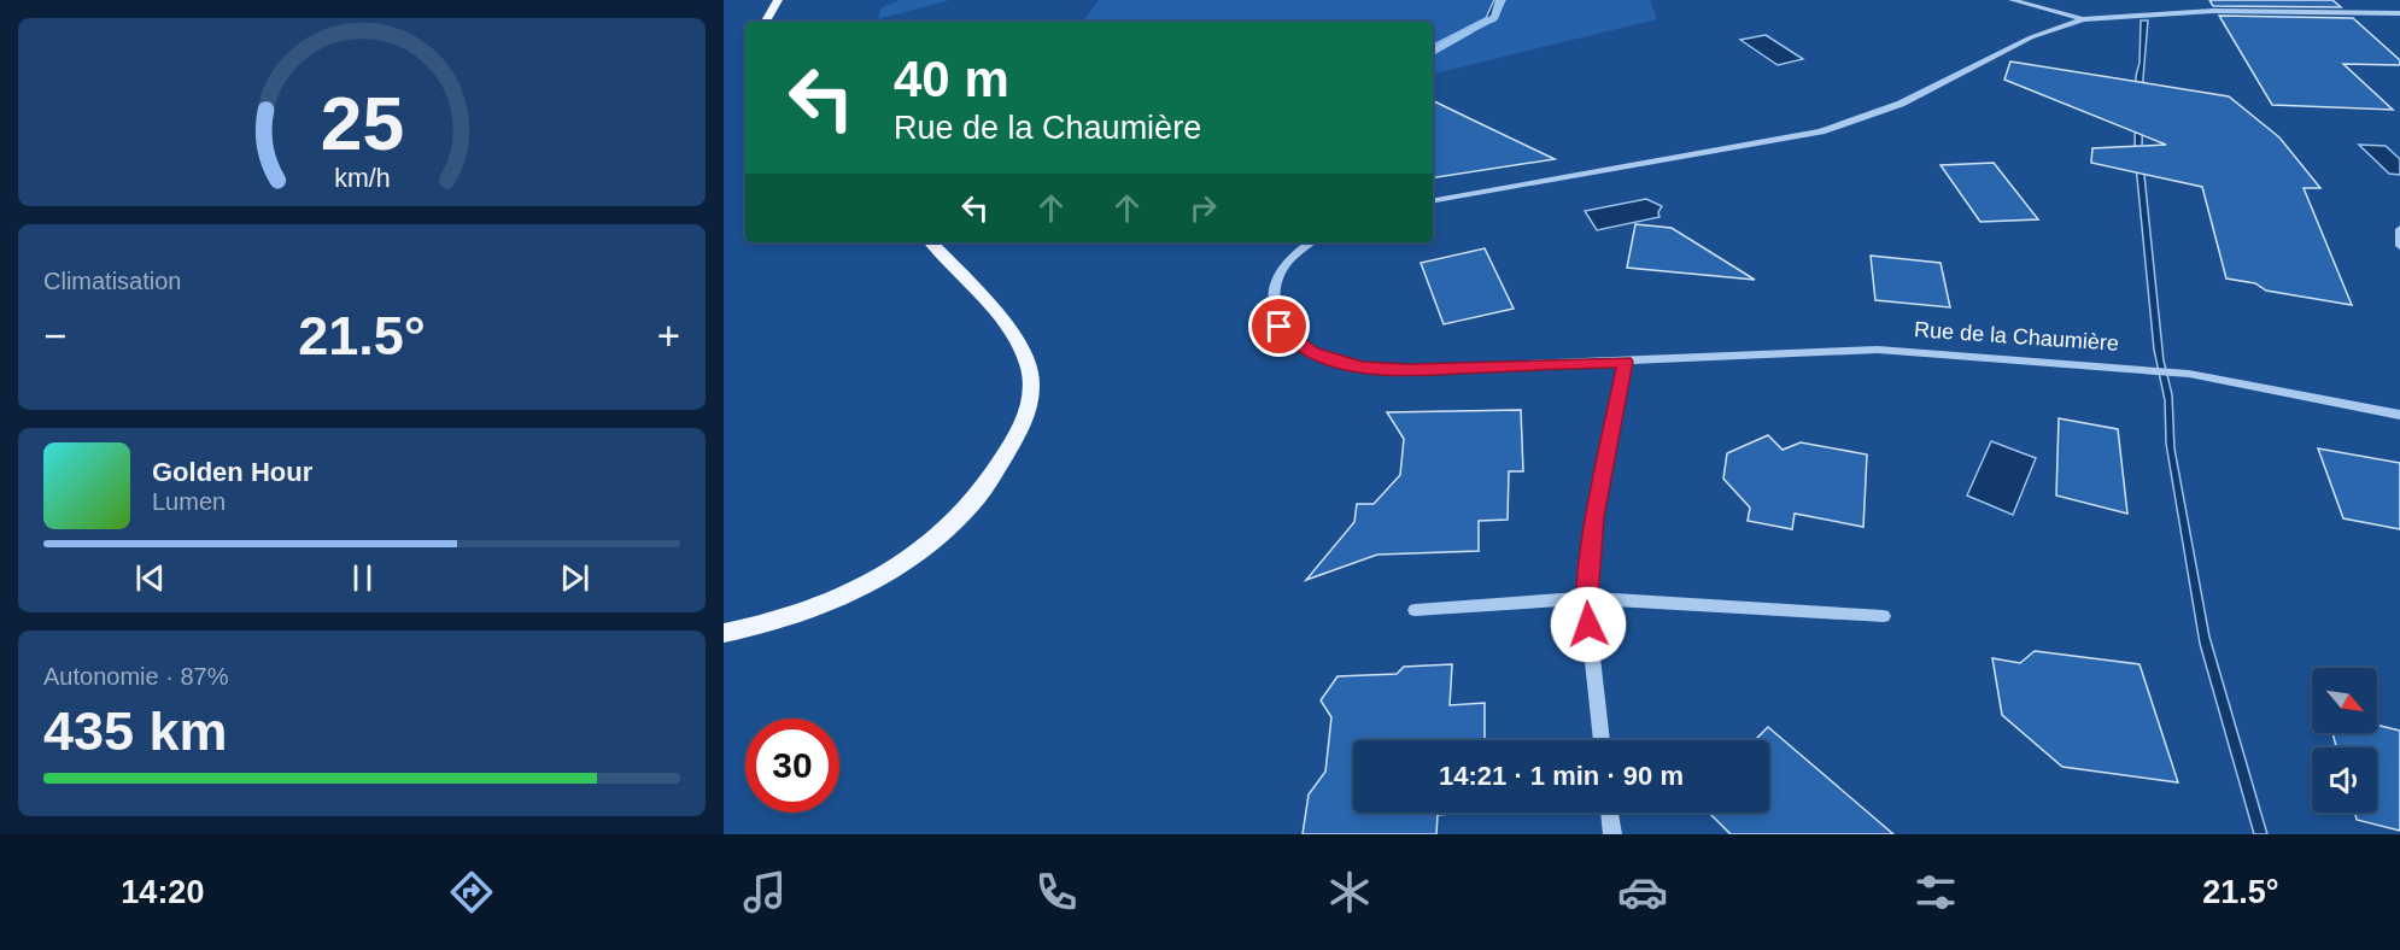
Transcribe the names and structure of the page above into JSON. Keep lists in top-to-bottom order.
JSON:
{
  "streets": {
    "street": ["Rue de la Chaumière"]
  },
  "north": "bottom right",
  "page": {
    "turn": ["40 m", "Rue de la Chaumière"],
    "tile": [
      "Climatisation",
      ["Autonomie · 87%", "435 km"]
    ],
    "heat": ["−", "21.5°", "+"],
    "song": ["Golden Hour", "Lumen"],
    "limit": "30",
    "trip": "14:21 · 1 min · 90 m",
    "tabs": ["14:20", "21.5°"],
    "gauge": ["25", "km/h"]
  }
}
